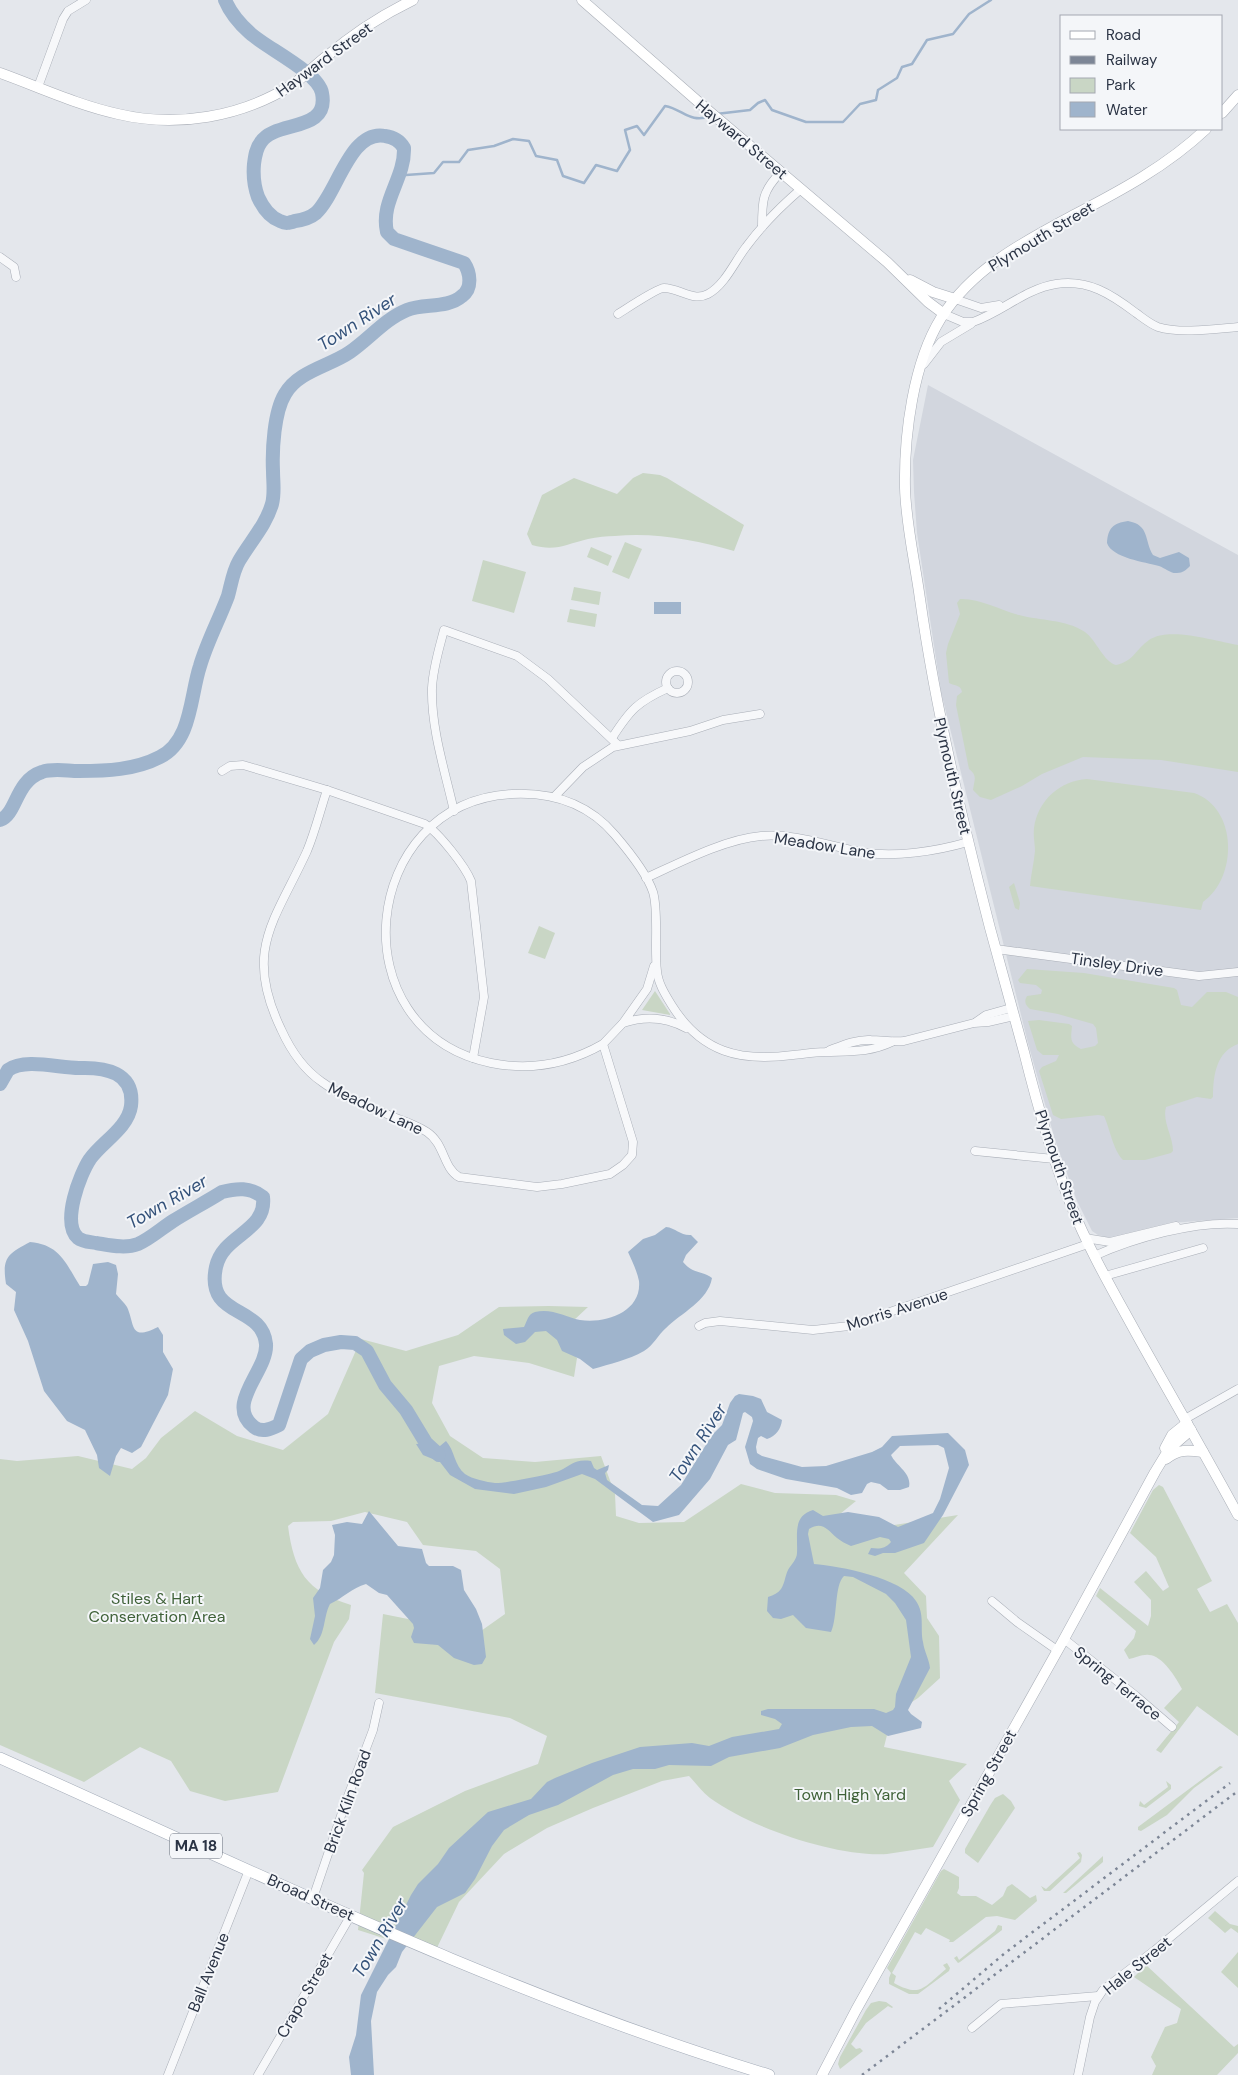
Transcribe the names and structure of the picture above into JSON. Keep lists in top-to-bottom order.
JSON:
{
  "streets": {
    "main road": ["MA 18", "Broad Street"],
    "street": [
      "Hayward Street",
      "Plymouth Street",
      "Meadow Lane",
      "Tinsley Drive",
      "Morris Avenue",
      "Spring Terrace",
      "Spring Street",
      "Brick Kiln Road",
      "Hale Street",
      "Ball Avenue",
      "Crapo Street"
    ]
  },
  "crossings": [
    ["Hayward Street", "Plymouth Street"],
    ["Plymouth Street", "Meadow Lane"],
    ["Plymouth Street", "Tinsley Drive"],
    ["Plymouth Street", "Morris Avenue"],
    ["Plymouth Street", "Spring Street"],
    ["Spring Terrace", "Spring Street"],
    ["Brick Kiln Road", "Broad Street"],
    ["Broad Street", "Ball Avenue"],
    ["Broad Street", "Crapo Street"]
  ],
  "water": ["Town River"],
  "parks": ["Stiles & Hart Conservation Area", "Town High Yard"],
  "legend": [
    "Road",
    "Railway",
    "Park",
    "Water"
  ]
}
